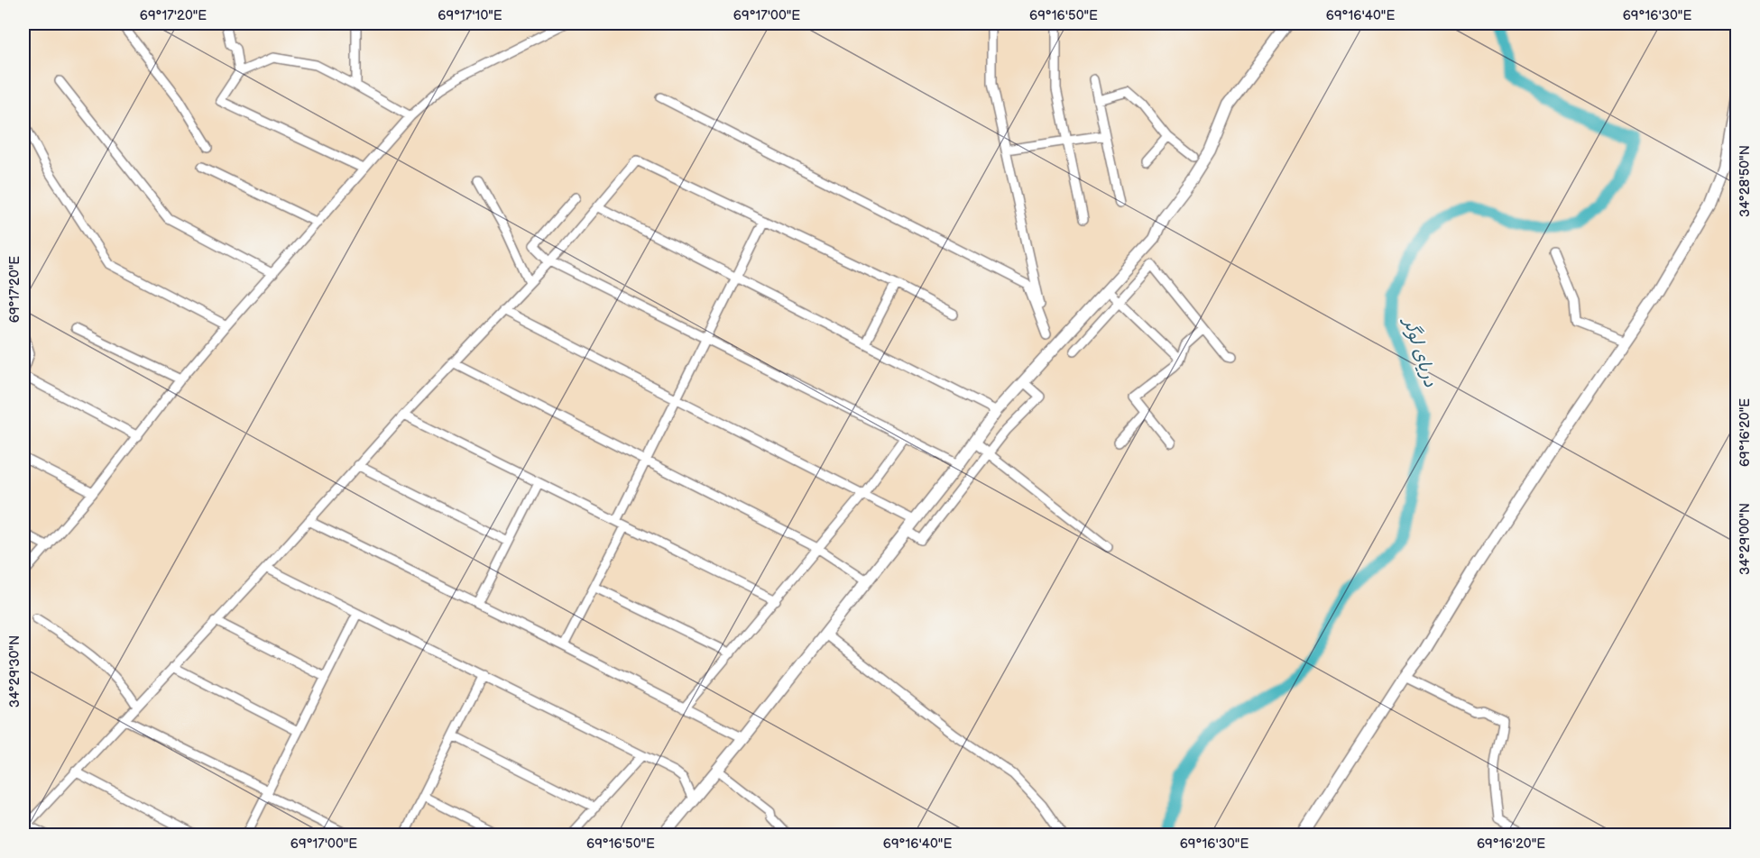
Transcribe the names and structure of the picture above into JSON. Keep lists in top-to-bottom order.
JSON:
{
  "water": ["دریای لوگر"],
  "coordinates": [
    "69°17'20\"E",
    "69°17'10\"E",
    "69°17'00\"E",
    "69°16'50\"E",
    "69°16'40\"E",
    "69°16'30\"E",
    "34°28'50\"N",
    "69°16'20\"E",
    "34°29'00\"N",
    "34°29'30\"N"
  ]
}
